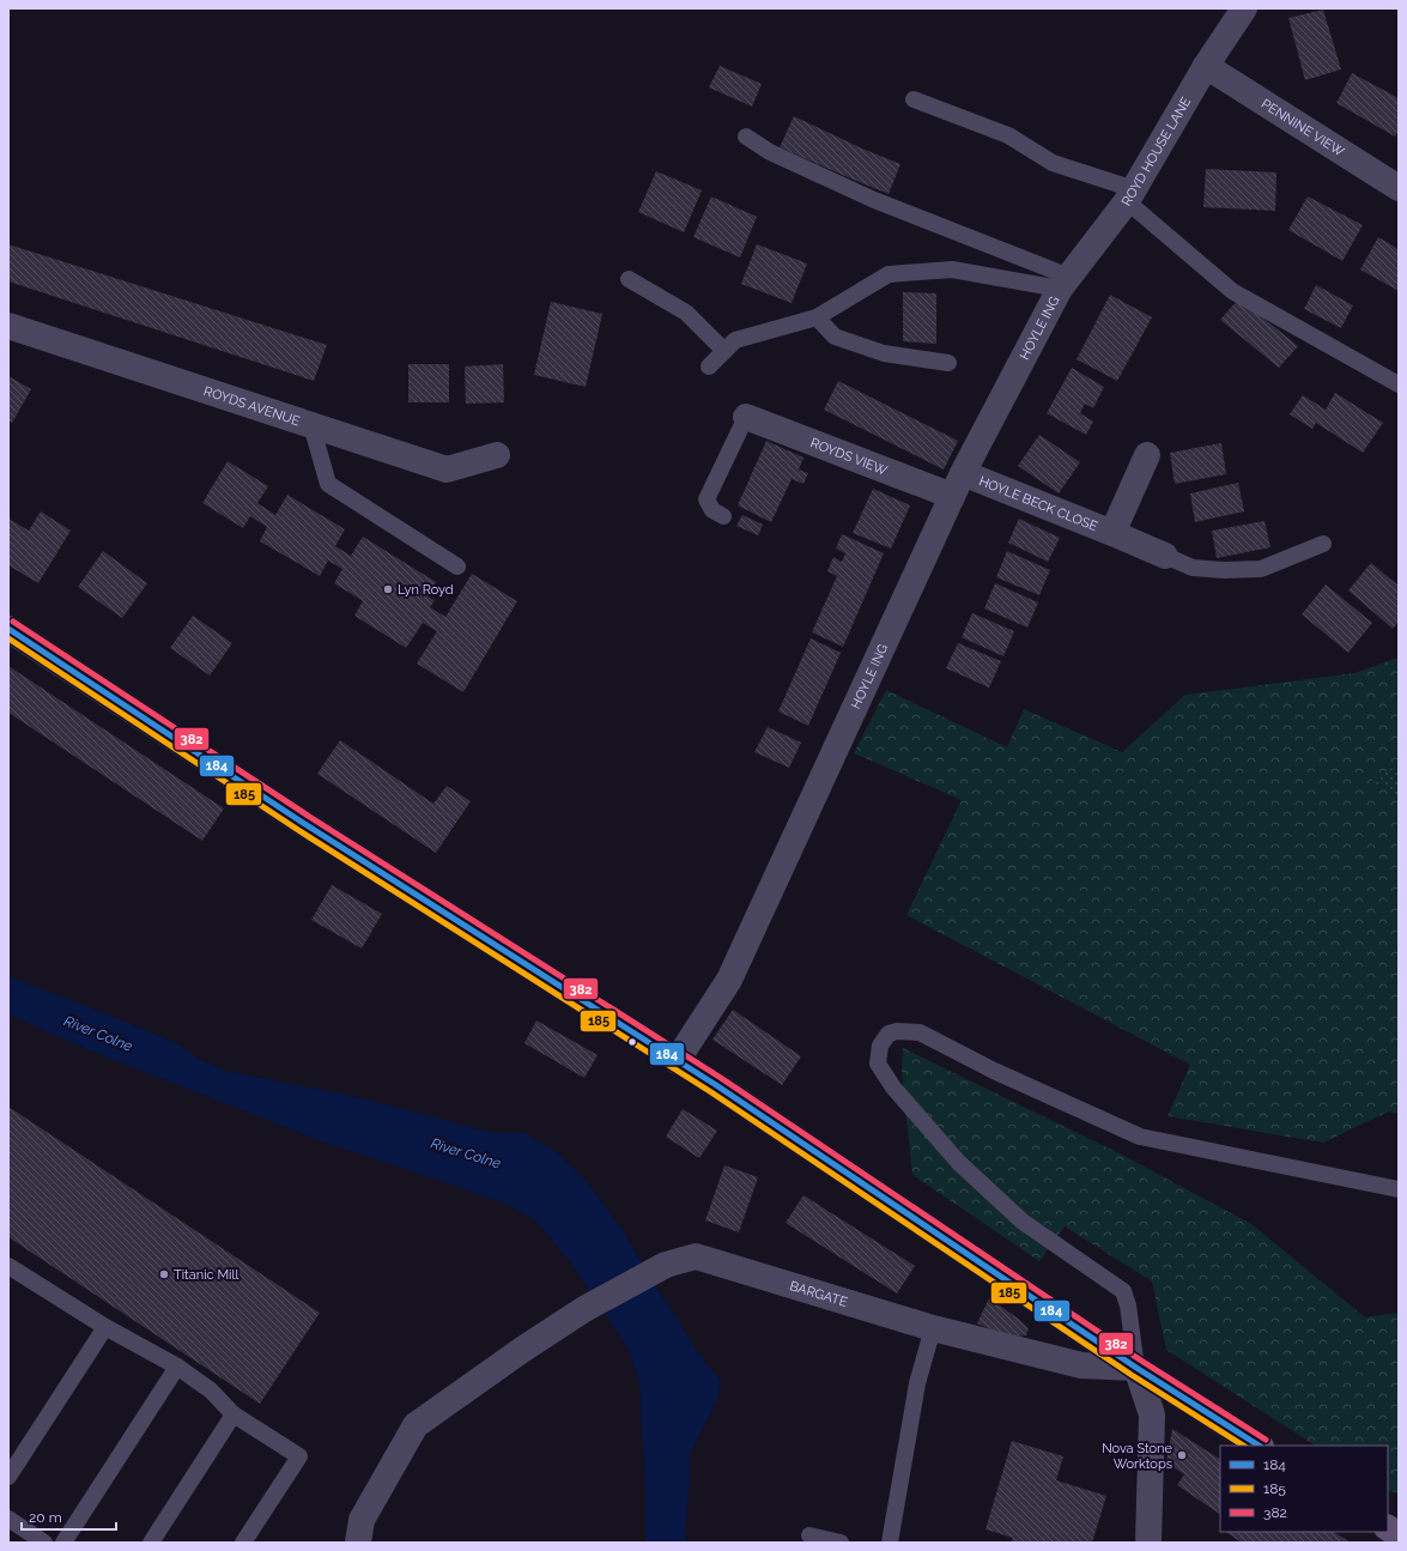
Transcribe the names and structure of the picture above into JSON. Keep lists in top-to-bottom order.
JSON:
{
  "streets": {
    "street": [
      "PENNINE VIEW",
      "ROYD HOUSE LANE",
      "HOYLE ING",
      "ROYDS AVENUE",
      "ROYDS VIEW",
      "HOYLE BECK CLOSE",
      "BARGATE"
    ]
  },
  "crossings": [
    ["PENNINE VIEW", "ROYD HOUSE LANE"],
    ["ROYD HOUSE LANE", "HOYLE ING"],
    ["HOYLE ING", "ROYDS VIEW"],
    ["HOYLE ING", "HOYLE BECK CLOSE"],
    ["ROYDS VIEW", "HOYLE BECK CLOSE"]
  ],
  "water": ["River Colne"],
  "places": ["Lyn Royd", "Titanic Mill", "Nova Stone Worktops"],
  "lines": ["transit line 382", "transit line 184", "transit line 185"],
  "legend": ["184", "185", "382"],
  "scale_bar": "20 m"
}
